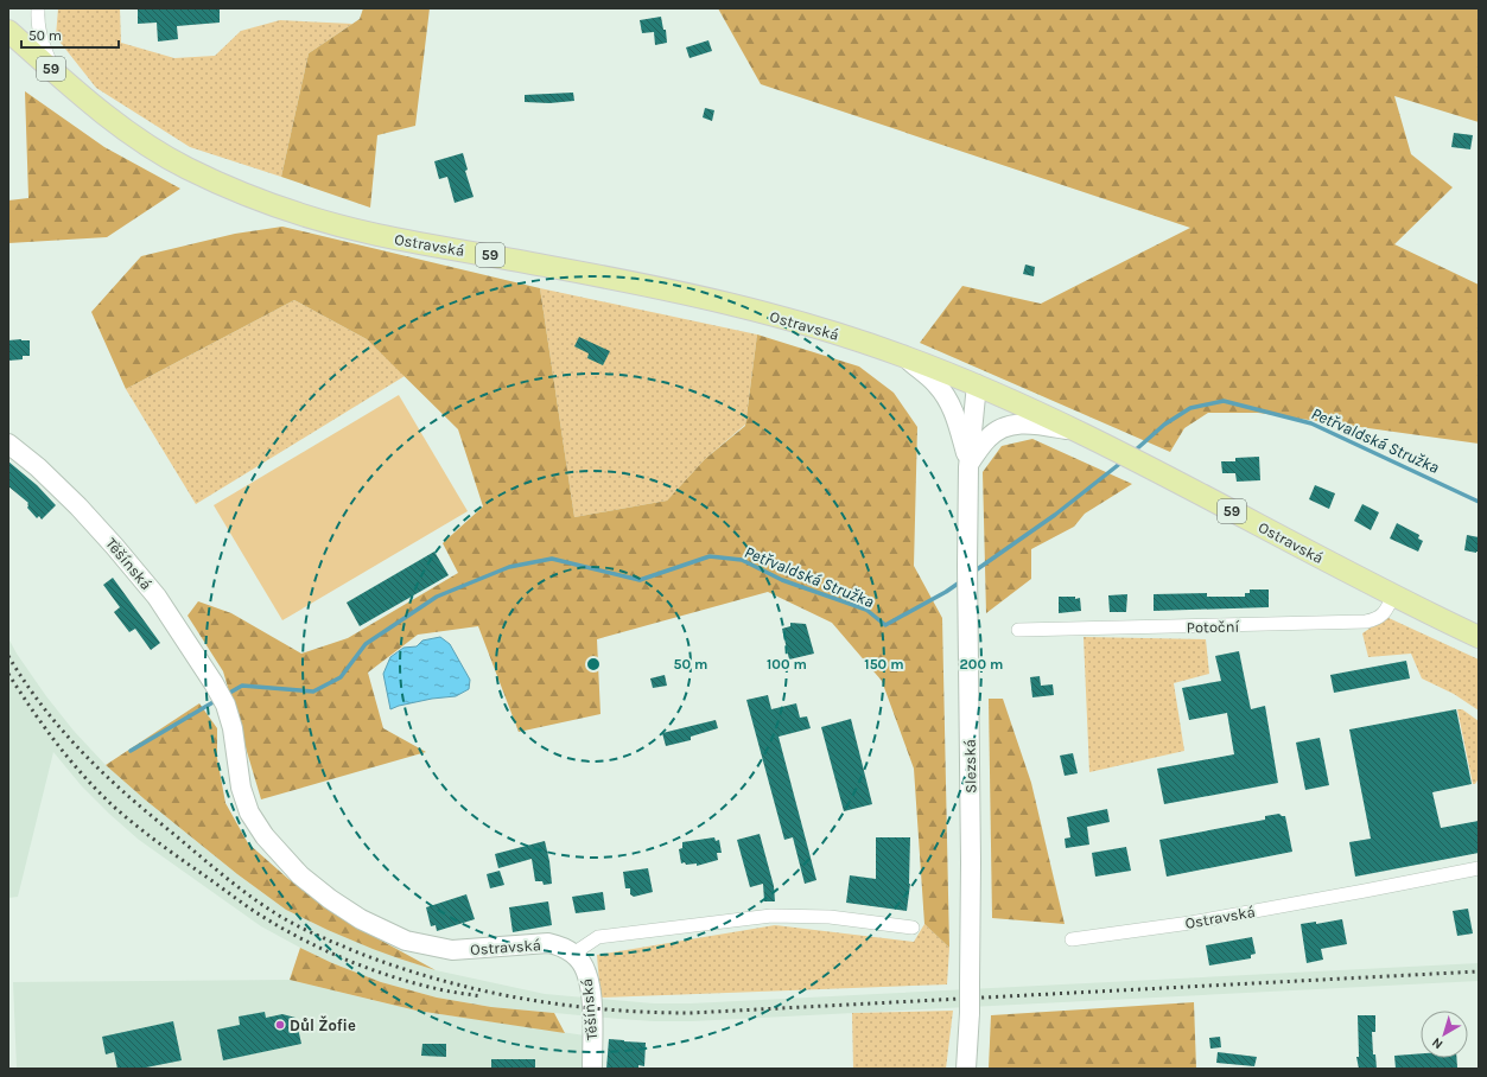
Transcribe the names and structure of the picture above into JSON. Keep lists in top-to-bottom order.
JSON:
{
  "streets": {
    "main road": ["59", "Ostravská"],
    "street": ["Těšínská", "Potoční", "Slezská"]
  },
  "crossings": [
    ["59", "Ostravská"],
    ["59", "Slezská"],
    ["Ostravská", "Těšínská"],
    ["Ostravská", "Potoční"],
    ["Ostravská", "Slezská"]
  ],
  "water": ["Petřvaldská Stružka"],
  "places": ["Důl Žofie"],
  "scale_bar": "50 m",
  "north": "bottom left",
  "rings": [
    "50 m",
    "100 m",
    "150 m",
    "200 m"
  ]
}
